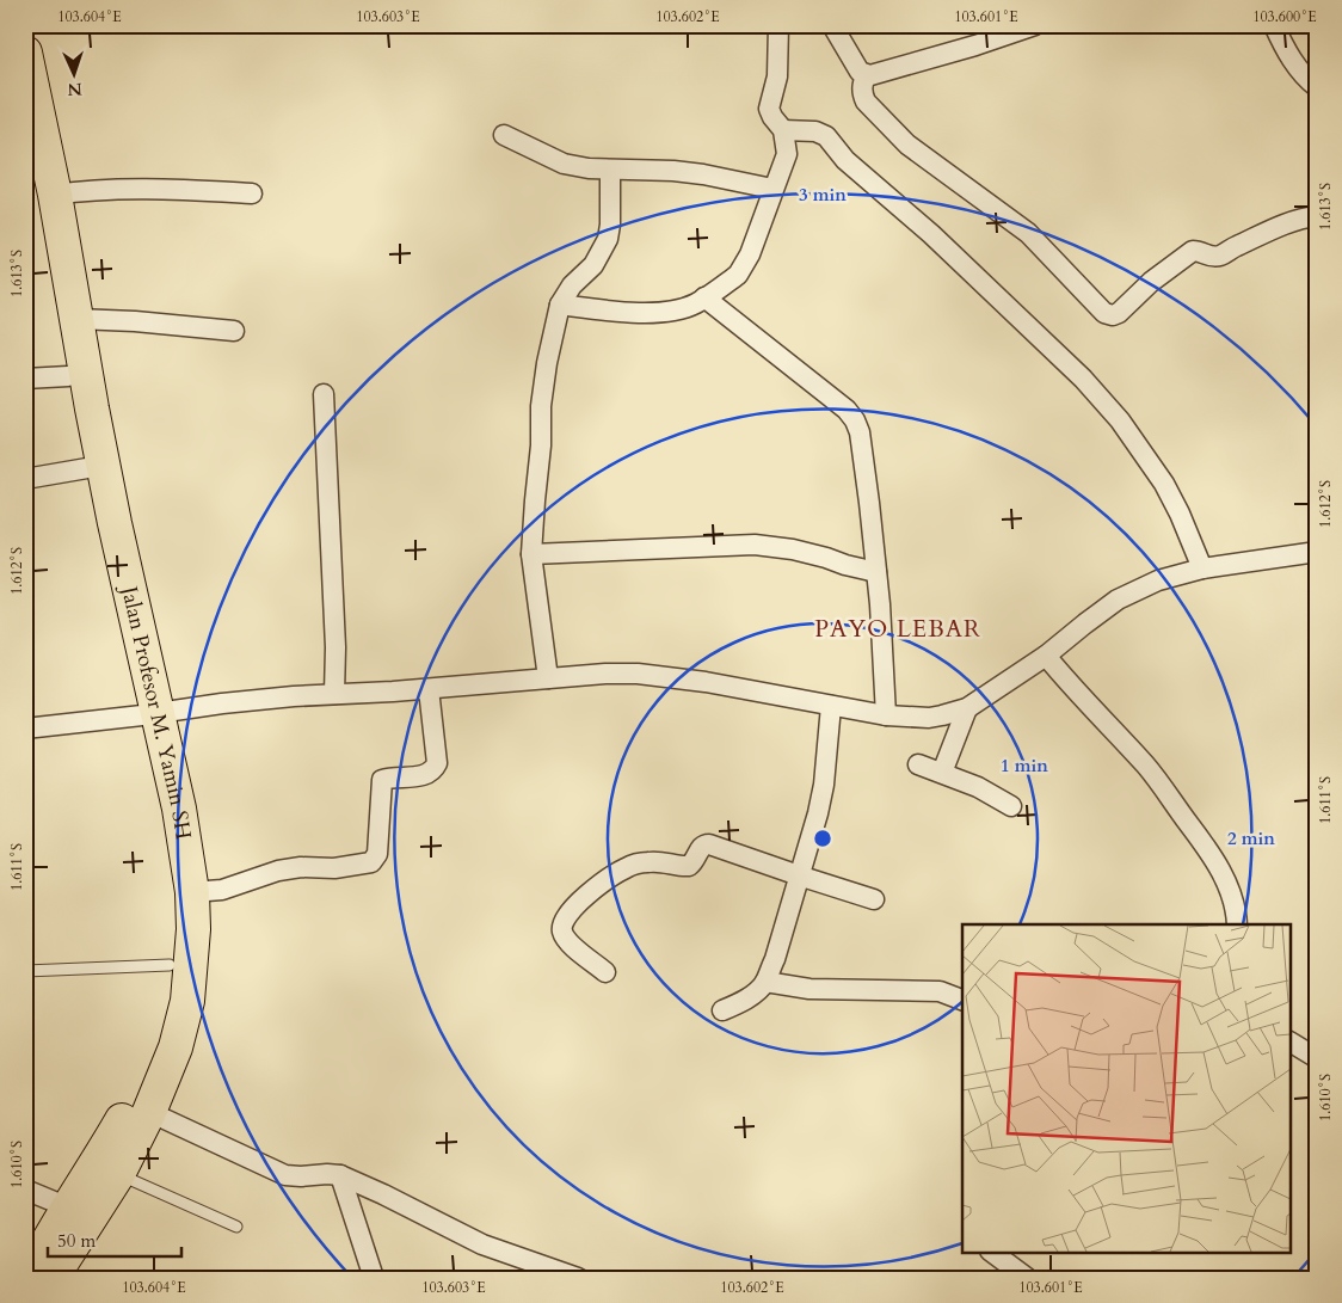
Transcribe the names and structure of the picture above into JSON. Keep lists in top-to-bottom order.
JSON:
{
  "streets": {
    "highway": ["Jalan Profesor M. Yamin SH"]
  },
  "districts": ["PAYO LEBAR"],
  "scale_bar": "50 m",
  "north": "bottom",
  "coordinates": [
    "103.604°E",
    "103.603°E",
    "103.602°E",
    "103.601°E",
    "103.600°E",
    "1.613°S",
    "1.612°S",
    "1.611°S",
    "1.610°S"
  ],
  "rings": ["3 min", "1 min", "2 min"]
}
